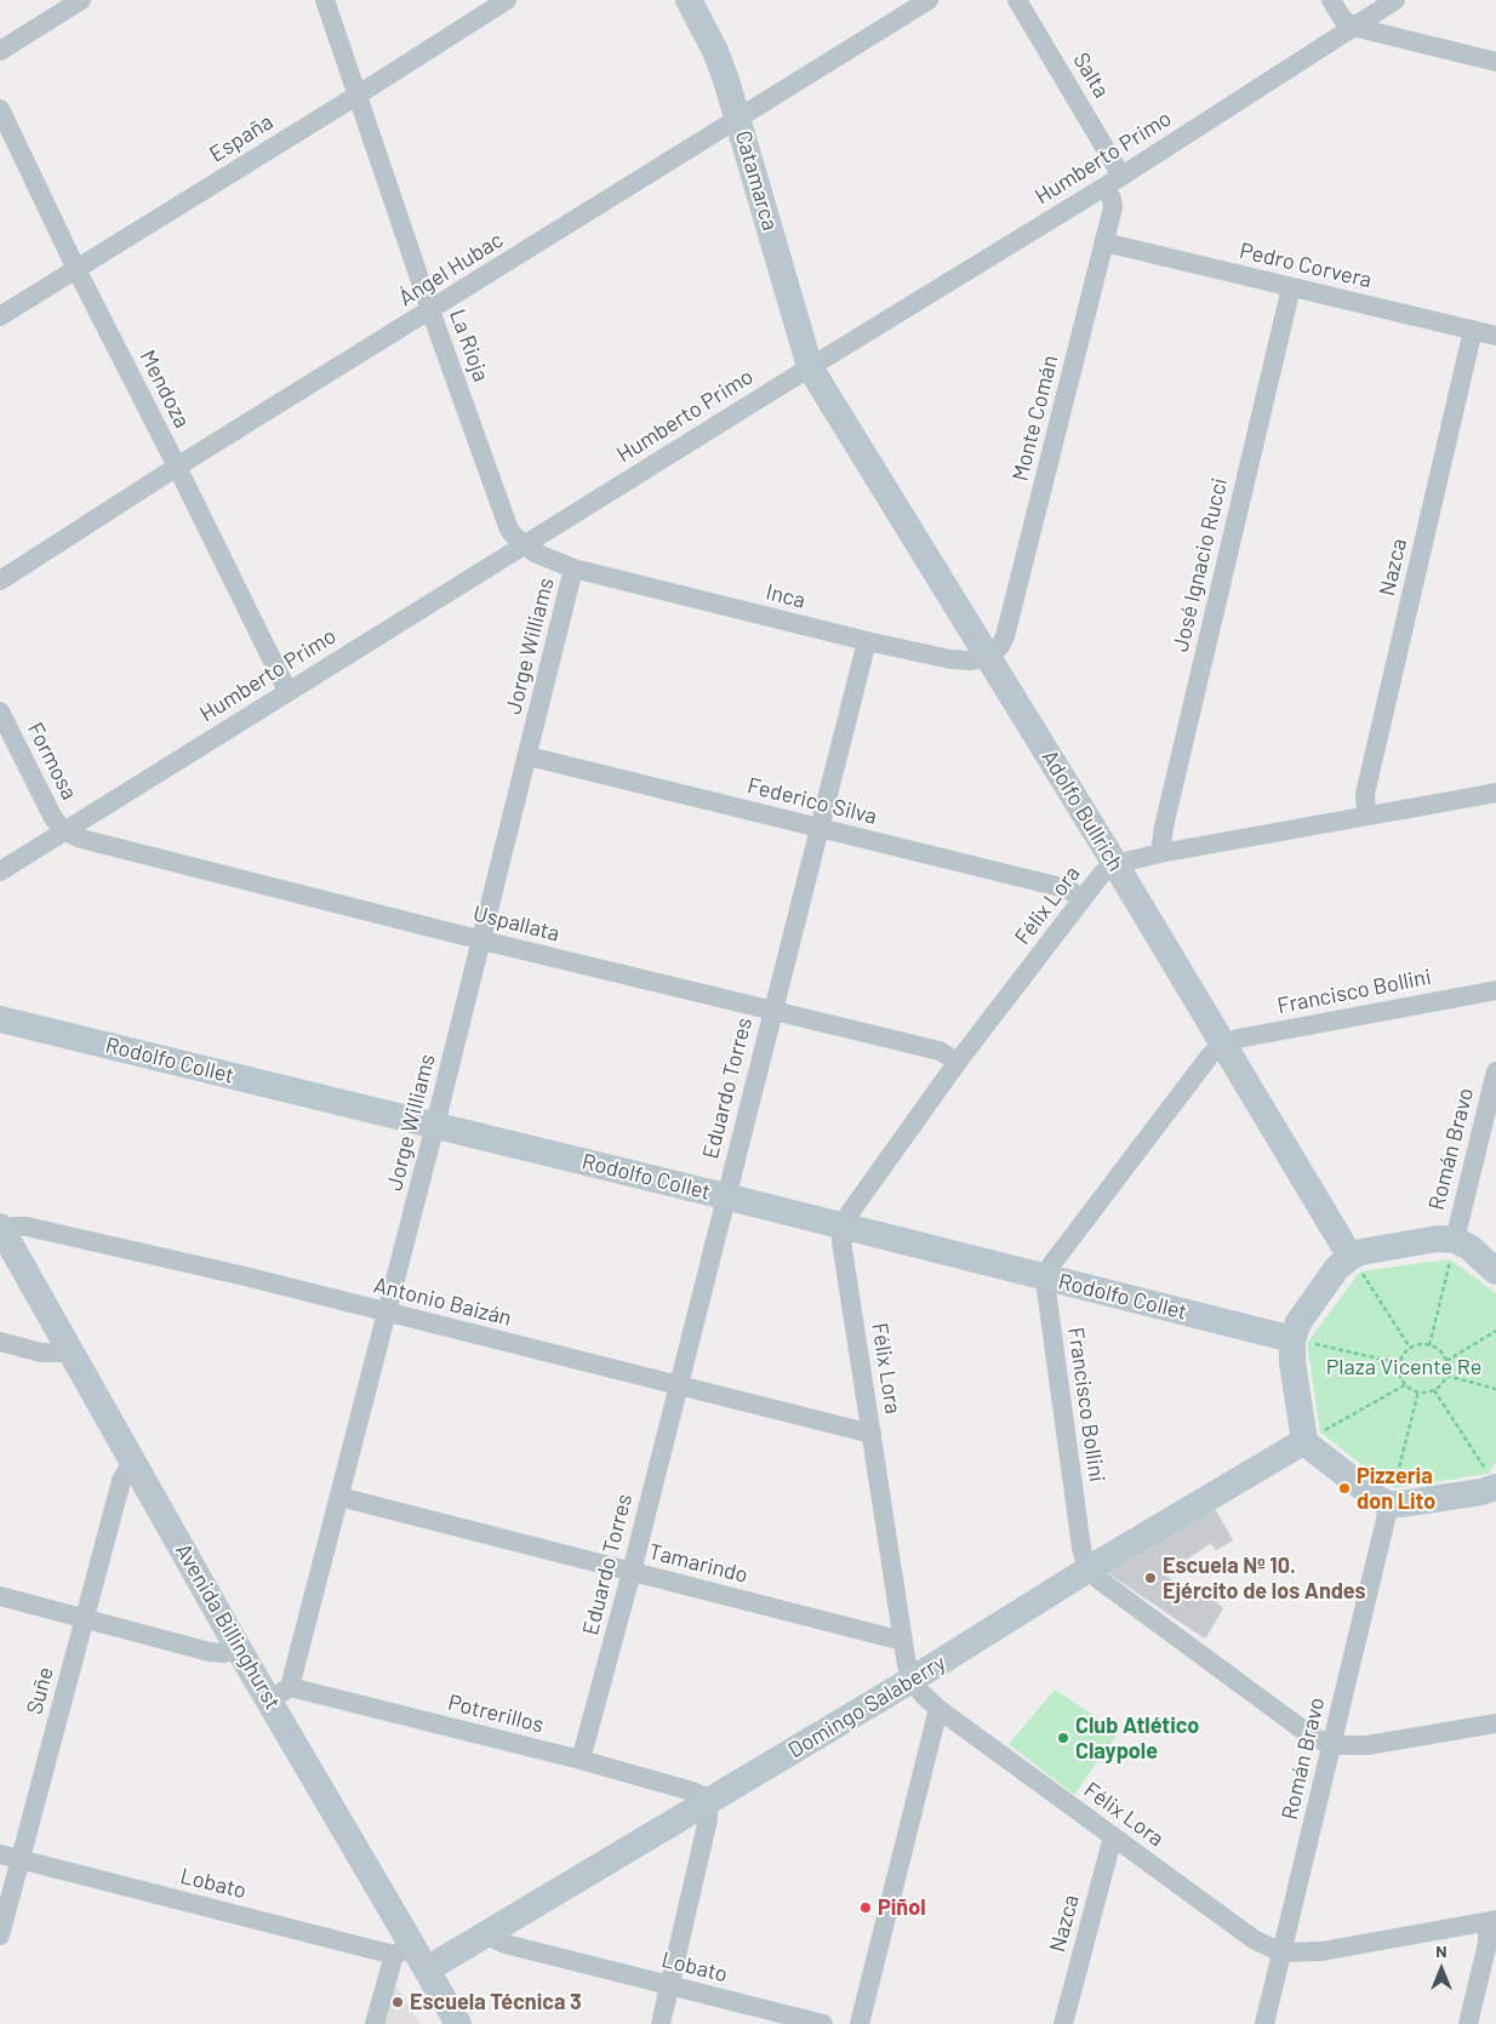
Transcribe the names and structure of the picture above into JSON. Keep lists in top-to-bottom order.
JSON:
{
  "streets": {
    "street": [
      "Salta",
      "España",
      "Humberto Primo",
      "Catamarca",
      "Pedro Corvera",
      "Ángel Hubac",
      "La Rioja",
      "Mendoza",
      "Monte Comán",
      "José Ignacio Rucci",
      "Nazca",
      "Inca",
      "Jorge Williams",
      "Formosa",
      "Federico Silva",
      "Adolfo Bullrich",
      "Félix Lora",
      "Uspallata",
      "Francisco Bollini",
      "Rodolfo Collet",
      "Eduardo Torres",
      "Román Bravo",
      "Antonio Baizán",
      "Tamarindo",
      "Avenida Billinghurst",
      "Suñe",
      "Domingo Salaberry",
      "Potrerillos",
      "Lobato"
    ]
  },
  "crossings": [
    ["Salta", "Humberto Primo"],
    ["España", "La Rioja"],
    ["España", "Mendoza"],
    ["Humberto Primo", "Catamarca"],
    ["Humberto Primo", "La Rioja"],
    ["Humberto Primo", "Mendoza"],
    ["Humberto Primo", "Monte Comán"],
    ["Humberto Primo", "Formosa"],
    ["Humberto Primo", "Adolfo Bullrich"],
    ["Humberto Primo", "Uspallata"],
    ["Catamarca", "Ángel Hubac"],
    ["Catamarca", "Adolfo Bullrich"],
    ["Pedro Corvera", "Monte Comán"],
    ["Pedro Corvera", "José Ignacio Rucci"],
    ["Pedro Corvera", "Nazca"],
    ["Ángel Hubac", "La Rioja"],
    ["Ángel Hubac", "Mendoza"],
    ["La Rioja", "Inca"],
    ["La Rioja", "Jorge Williams"],
    ["Monte Comán", "Inca"],
    ["Monte Comán", "Adolfo Bullrich"],
    ["José Ignacio Rucci", "Félix Lora"],
    ["Nazca", "Félix Lora"],
    ["Inca", "Jorge Williams"],
    ["Inca", "Adolfo Bullrich"],
    ["Inca", "Eduardo Torres"],
    ["Jorge Williams", "Federico Silva"],
    ["Jorge Williams", "Uspallata"],
    ["Jorge Williams", "Rodolfo Collet"],
    ["Jorge Williams", "Antonio Baizán"],
    ["Jorge Williams", "Tamarindo"],
    ["Jorge Williams", "Avenida Billinghurst"],
    ["Jorge Williams", "Potrerillos"],
    ["Formosa", "Uspallata"],
    ["Federico Silva", "Félix Lora"],
    ["Federico Silva", "Eduardo Torres"],
    ["Adolfo Bullrich", "Félix Lora"],
    ["Adolfo Bullrich", "Francisco Bollini"],
    ["Félix Lora", "Uspallata"],
    ["Félix Lora", "Rodolfo Collet"],
    ["Félix Lora", "Román Bravo"],
    ["Félix Lora", "Antonio Baizán"],
    ["Félix Lora", "Tamarindo"],
    ["Félix Lora", "Domingo Salaberry"],
    ["Uspallata", "Eduardo Torres"],
    ["Francisco Bollini", "Rodolfo Collet"],
    ["Francisco Bollini", "Román Bravo"],
    ["Francisco Bollini", "Domingo Salaberry"],
    ["Rodolfo Collet", "Eduardo Torres"],
    ["Eduardo Torres", "Antonio Baizán"],
    ["Eduardo Torres", "Tamarindo"],
    ["Eduardo Torres", "Potrerillos"],
    ["Antonio Baizán", "Avenida Billinghurst"],
    ["Avenida Billinghurst", "Suñe"],
    ["Avenida Billinghurst", "Domingo Salaberry"],
    ["Avenida Billinghurst", "Potrerillos"],
    ["Avenida Billinghurst", "Lobato"],
    ["Suñe", "Lobato"],
    ["Domingo Salaberry", "Potrerillos"],
    ["Domingo Salaberry", "Lobato"]
  ],
  "parks": ["Plaza Vicente Re"],
  "places": [
    "Pizzeria don Lito",
    "Escuela Nº 10. Ejército de los Andes",
    "Club Atlético Claypole",
    "Piñol",
    "Escuela Técnica 3"
  ],
  "north": "top"
}
